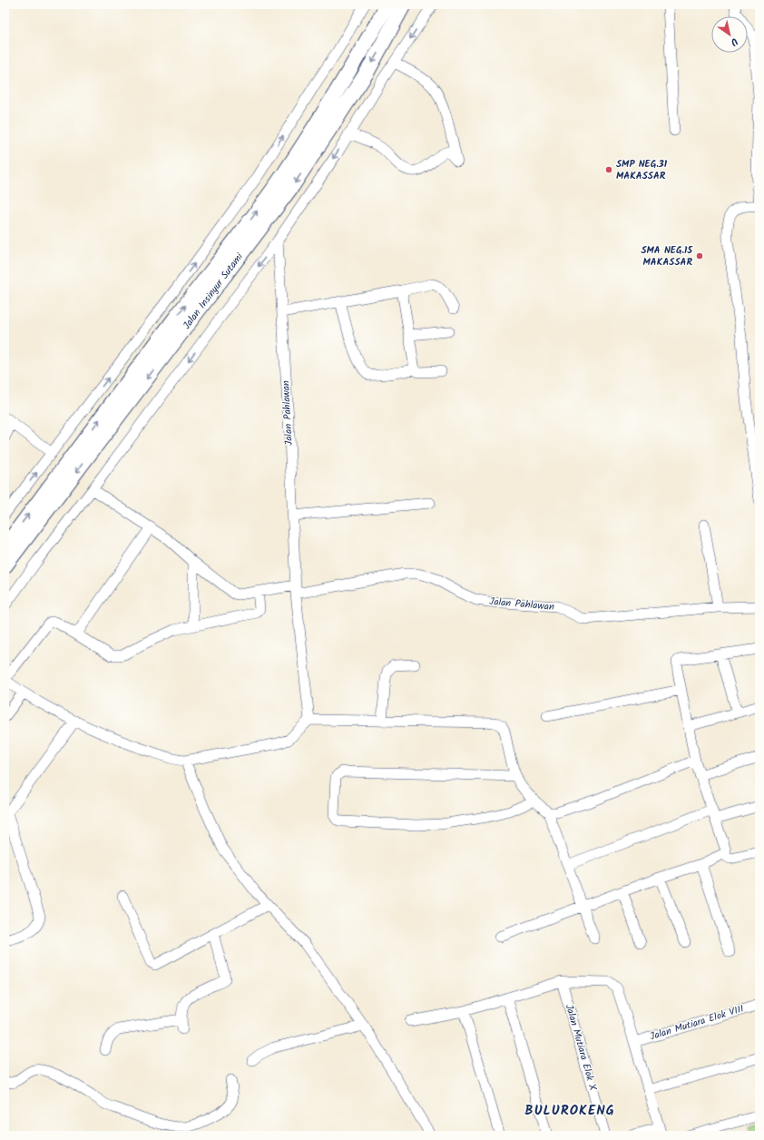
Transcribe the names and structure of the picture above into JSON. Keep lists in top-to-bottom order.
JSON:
{
  "streets": {
    "highway": ["Jalan Insinyur Sutami"],
    "street": ["Jalan Pahlawan", "Jalan Mutiara Elok VIII", "Jalan Mutiara Elok X"]
  },
  "districts": ["BULUROKENG"],
  "places": ["SMP NEG.31 MAKASSAR", "SMA NEG.15 MAKASSAR"],
  "north": "bottom right"
}
